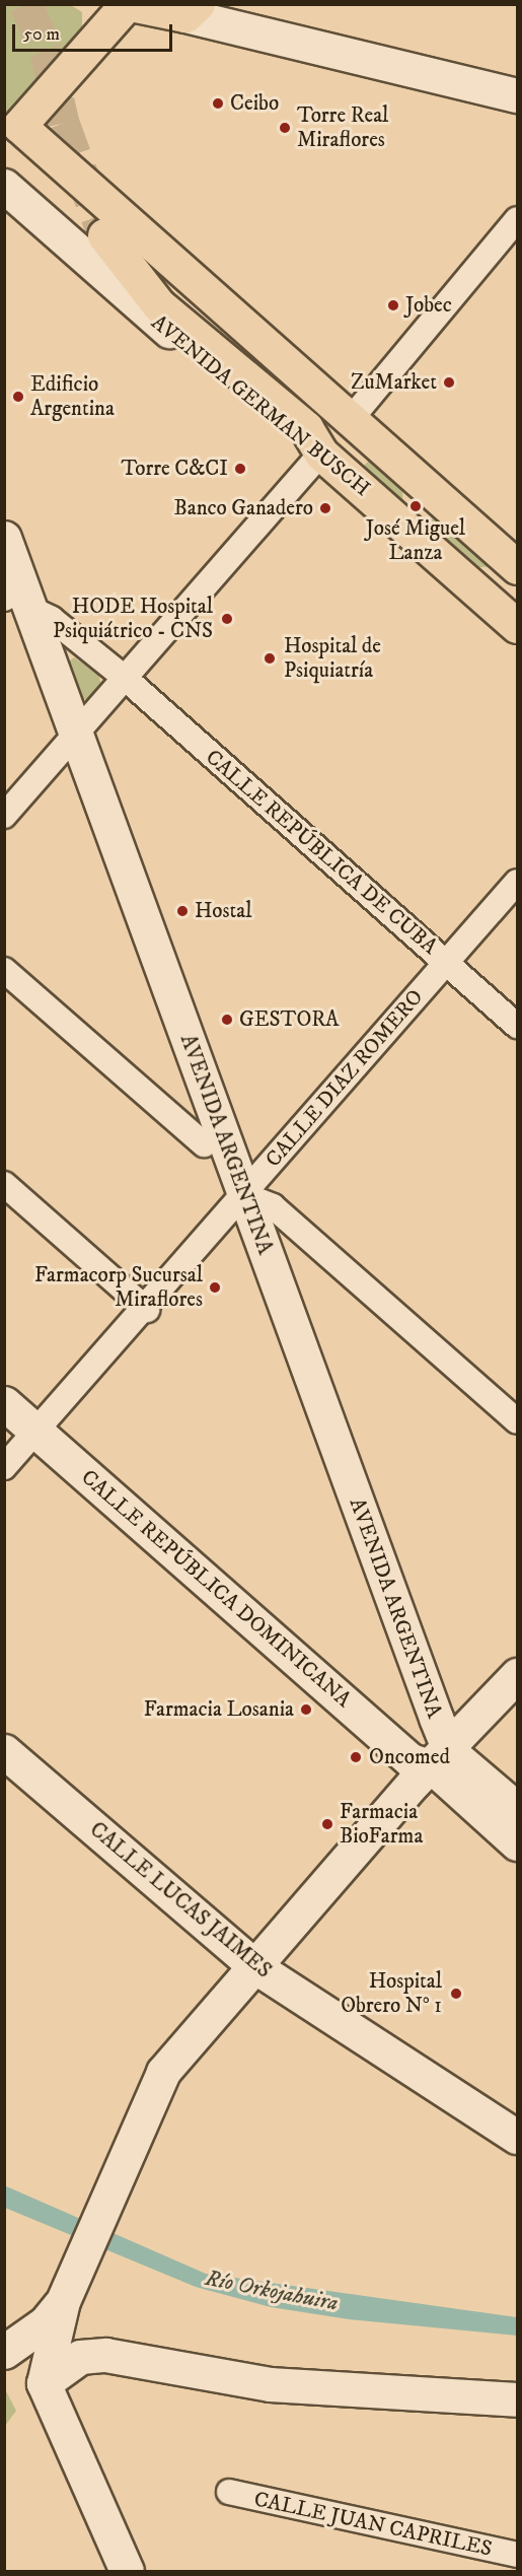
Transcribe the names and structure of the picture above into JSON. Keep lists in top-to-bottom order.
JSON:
{
  "streets": {
    "main road": [
      "AVENIDA GERMAN BUSCH",
      "AVENIDA ARGENTINA",
      "CALLE REPÚBLICA DOMINICANA",
      "CALLE LUCAS JAIMES"
    ],
    "street": ["CALLE REPÚBLICA DE CUBA", "CALLE DIAZ ROMERO", "CALLE JUAN CAPRILES"]
  },
  "crossings": [
    ["CALLE REPÚBLICA DE CUBA", "CALLE DIAZ ROMERO"],
    ["CALLE REPÚBLICA DE CUBA", "AVENIDA ARGENTINA"],
    ["CALLE DIAZ ROMERO", "AVENIDA ARGENTINA"],
    ["CALLE DIAZ ROMERO", "CALLE REPÚBLICA DOMINICANA"],
    ["AVENIDA ARGENTINA", "CALLE REPÚBLICA DOMINICANA"]
  ],
  "water": ["Río Orkojahuira"],
  "places": [
    "Ceibo",
    "Torre Real Miraflores",
    "Jobec",
    "ZuMarket",
    "Edificio Argentina",
    "Torre C&CI",
    "José Miguel Lanza",
    "Banco Ganadero",
    "HODE Hospital Psiquiátrico - CNS",
    "Hospital de Psiquiatría",
    "Hostal",
    "GESTORA",
    "Farmacorp Sucursal Miraflores",
    "Farmacia Losania",
    "Oncomed",
    "Farmacia BioFarma",
    "Hospital Obrero N° 1"
  ],
  "scale_bar": "50 m"
}
